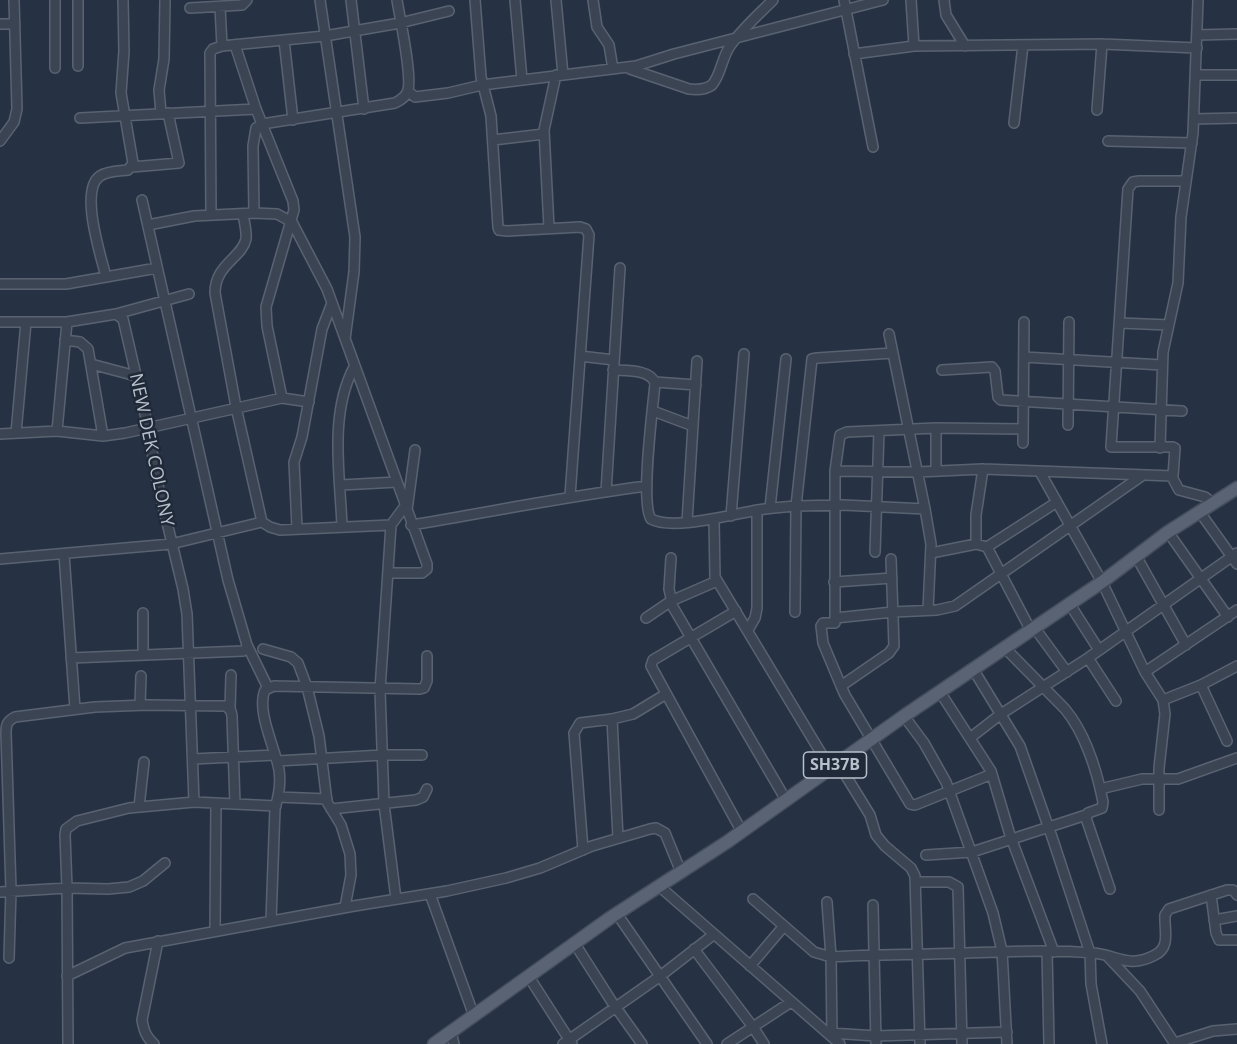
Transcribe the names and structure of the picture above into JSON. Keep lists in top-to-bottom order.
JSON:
{
  "streets": {
    "main road": ["SH37B"],
    "street": ["NEW DEK COLONY"]
  }
}
